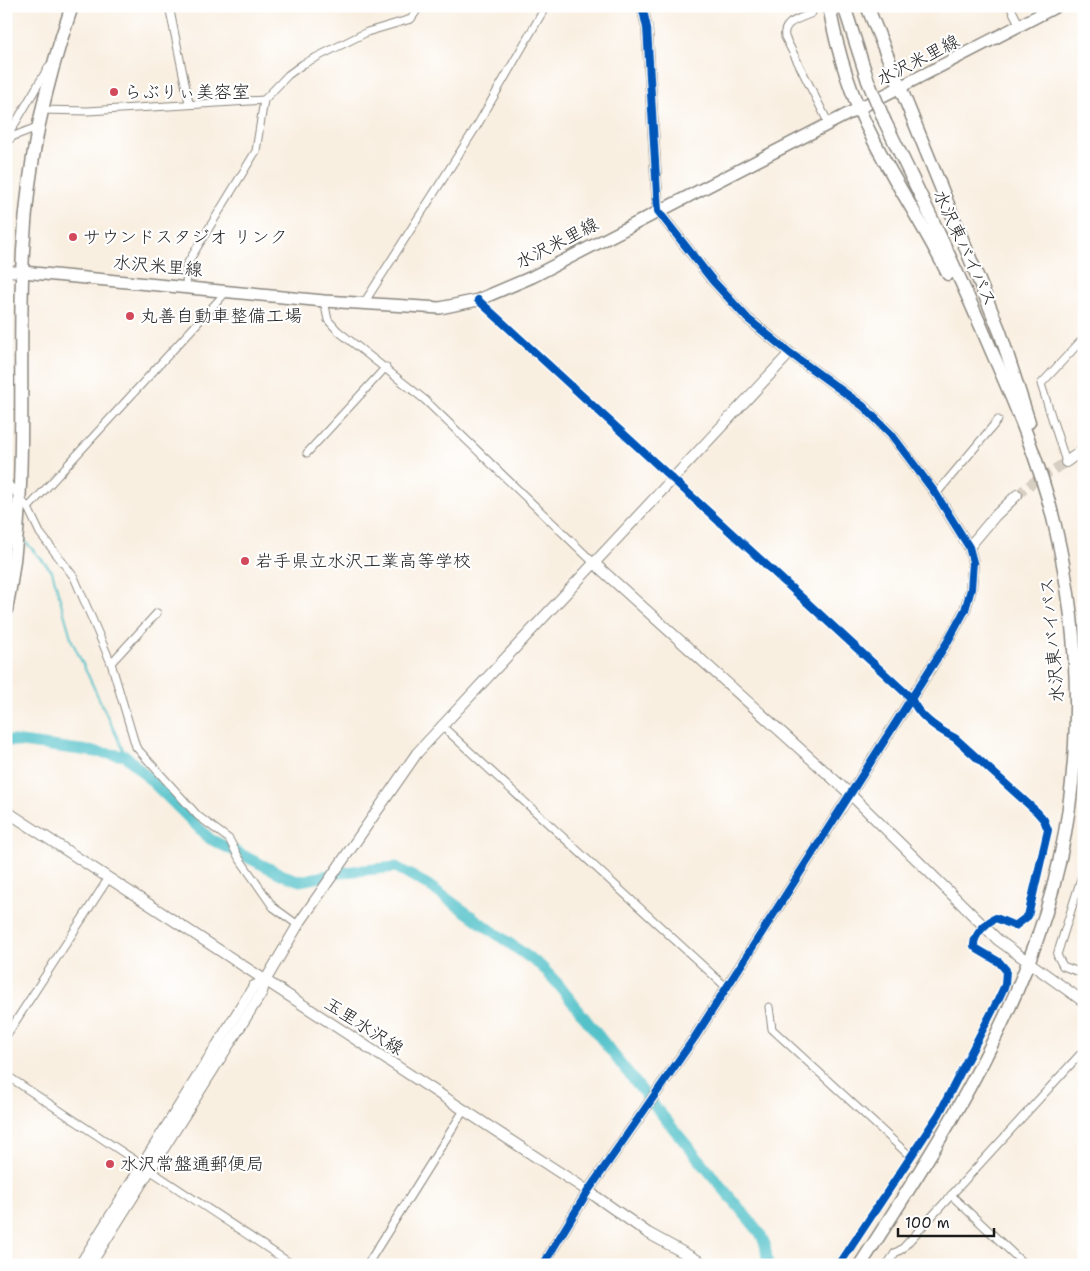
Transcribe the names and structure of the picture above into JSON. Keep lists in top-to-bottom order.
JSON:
{
  "streets": {
    "highway": ["水沢東バイパス"],
    "main road": ["水沢米里線"],
    "street": ["玉里水沢線"]
  },
  "places": [
    "らぶりぃ美容室",
    "サウンドスタジオ リンク",
    "丸善自動車整備工場",
    "岩手県立水沢工業高等学校",
    "水沢常盤通郵便局"
  ],
  "scale_bar": "100 m"
}
